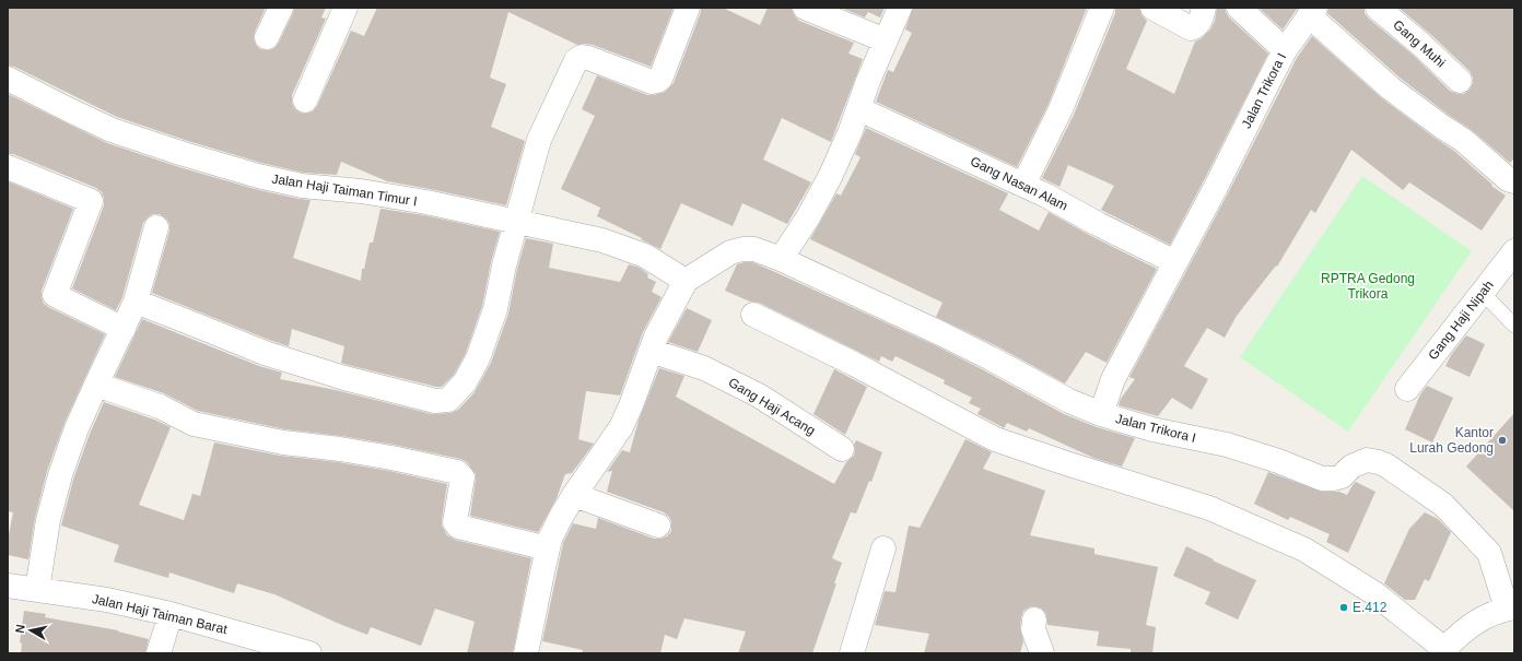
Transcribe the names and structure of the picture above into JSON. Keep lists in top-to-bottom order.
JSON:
{
  "streets": {
    "street": [
      "Gang Muhi",
      "Jalan Trikora I",
      "Gang Nasan Alam",
      "Jalan Haji Taiman Timur I",
      "Gang Haji Nipah",
      "Gang Haji Acang",
      "Jalan Haji Taiman Barat"
    ]
  },
  "crossings": [
    ["Jalan Trikora I", "Gang Nasan Alam"]
  ],
  "parks": ["RPTRA Gedong Trikora"],
  "places": ["Kantor Lurah Gedong", "E.412"],
  "north": "left"
}
